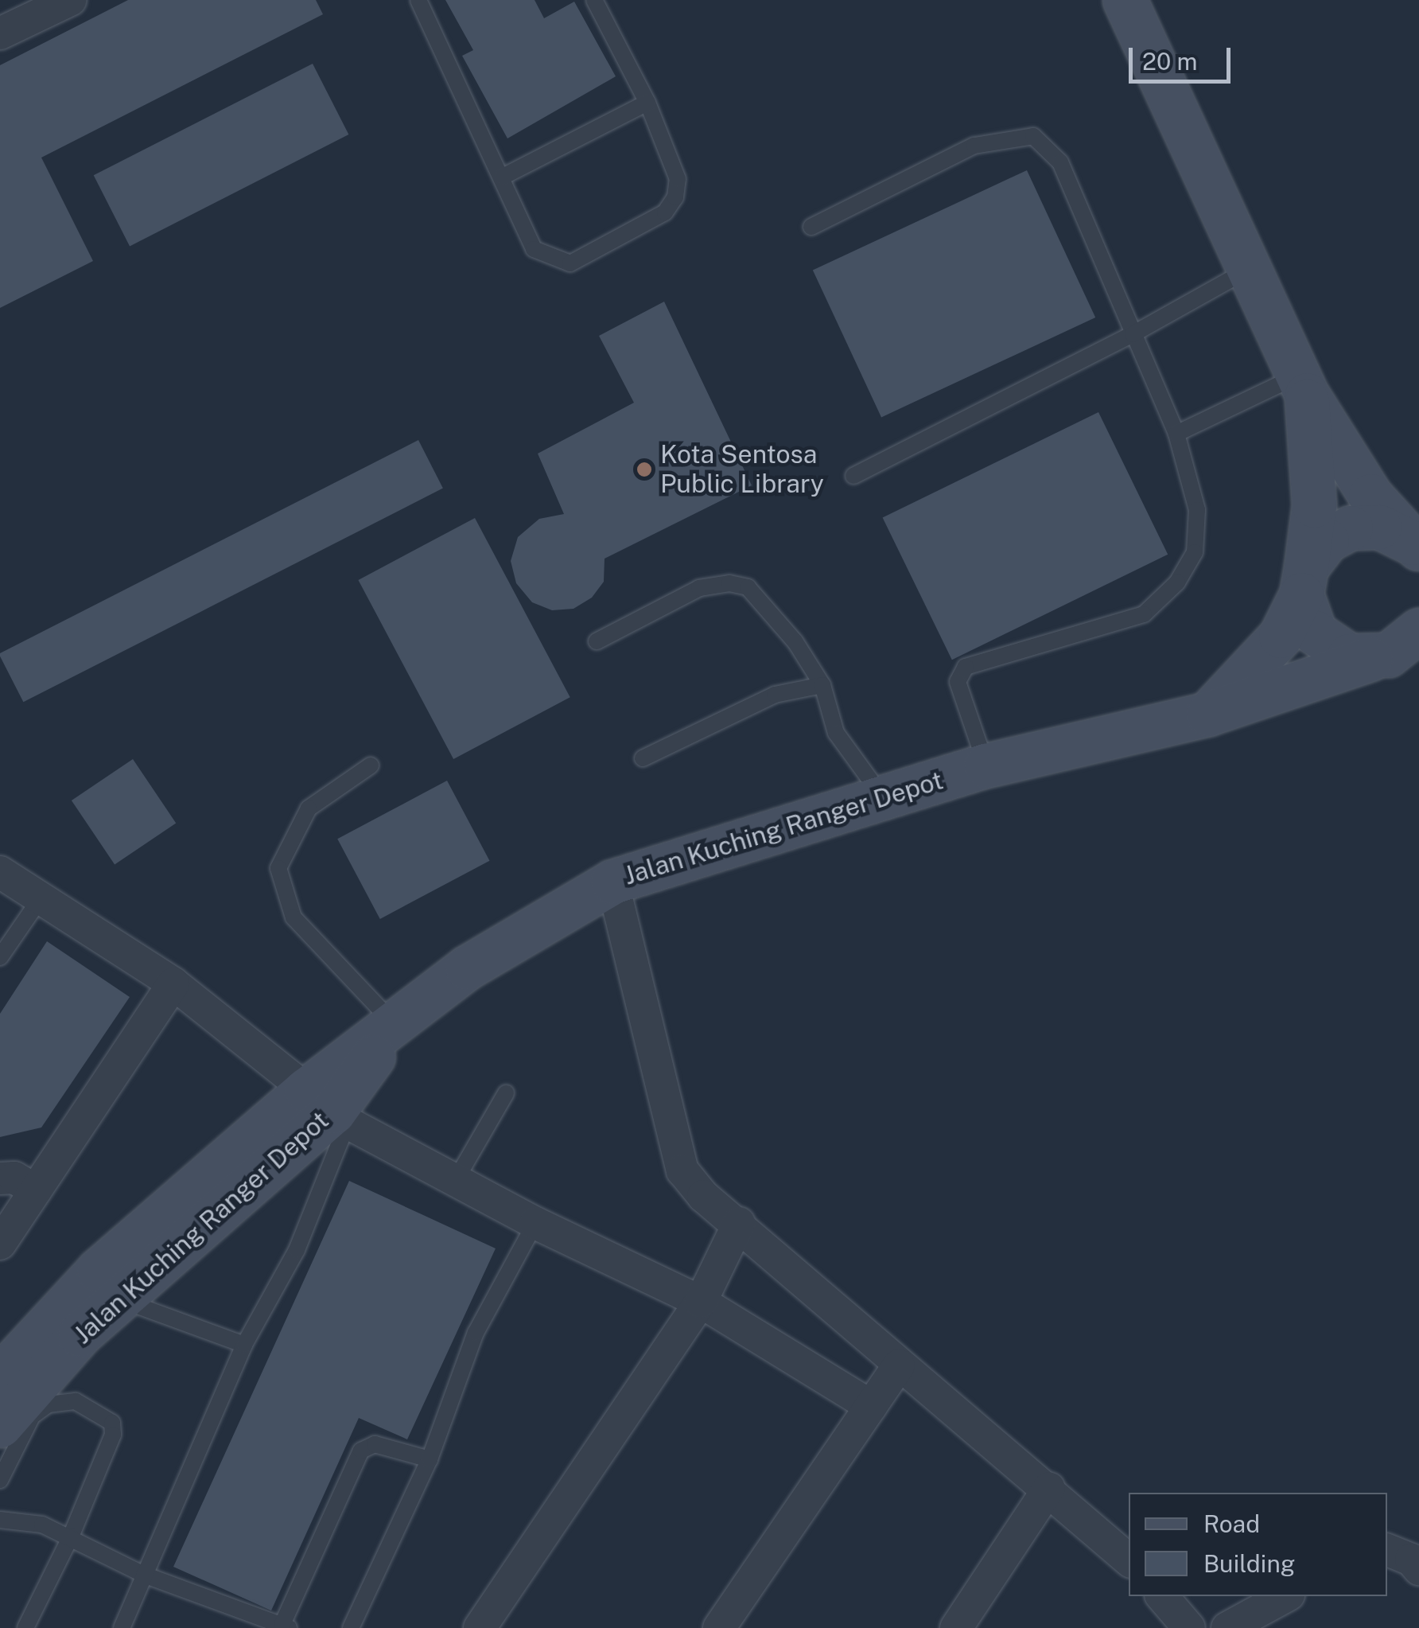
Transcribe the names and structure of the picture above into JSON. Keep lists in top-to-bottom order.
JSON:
{
  "streets": {
    "street": ["Jalan Kuching Ranger Depot"]
  },
  "places": ["Kota Sentosa Public Library"],
  "legend": ["Road", "Building"],
  "scale_bar": "20 m"
}
